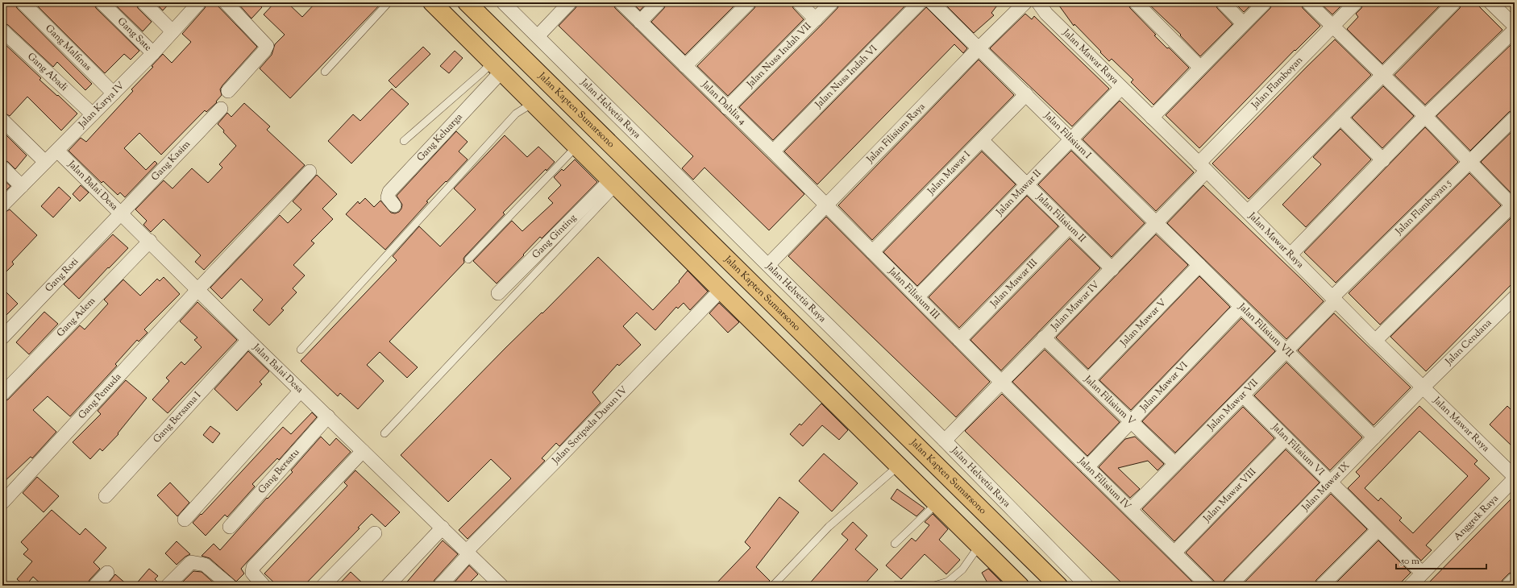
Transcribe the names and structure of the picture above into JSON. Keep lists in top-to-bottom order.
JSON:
{
  "streets": {
    "highway": ["Jalan Kapten Sumarsono"],
    "street": [
      "Gang Sate",
      "Gang Malfinas",
      "Jalan Nusa Indah VII",
      "Jalan Mawar Raya",
      "Gang Abadi",
      "Jalan Nusa Indah VI",
      "Jalan Flamboyan",
      "Jalan Dahlia 4",
      "Jalan Karya IV",
      "Jalan Helvetia Raya",
      "Jalan Filisium Raya",
      "Jalan Filisium I",
      "Gang Keluarga",
      "Gang Kasim",
      "Jalan Mawar I",
      "Jalan Balai Desa",
      "Jalan Mawar II",
      "Jalan Flamboyan 5",
      "Jalan Filisium II",
      "Gang Ginting",
      "Gang Roti",
      "Jalan Mawar III",
      "Jalan Filisium III",
      "Jalan Mawar IV",
      "Gang Adem",
      "Jalan Mawar V",
      "Jalan Filisium VII",
      "Jalan Cendana",
      "Jalan Mawar VI",
      "Gang Pemuda",
      "Jalan Filisium V",
      "Jalan Mawar VII",
      "Gang Bersama I",
      "Jalan Soripada Dusun IV",
      "Jalan Filisium VI",
      "Gang Bersatu",
      "Jalan Filisium IV",
      "Jalan Mawar IX",
      "Jalan Mawar VIII",
      "Anggrek Raya"
    ]
  },
  "crossings": [
    ["Gang Sate", "Jalan Karya IV"],
    ["Gang Malfinas", "Jalan Karya IV"],
    ["Jalan Nusa Indah VII", "Jalan Dahlia 4"],
    ["Jalan Mawar Raya", "Jalan Flamboyan"],
    ["Jalan Mawar Raya", "Jalan Mawar II"],
    ["Jalan Mawar Raya", "Jalan Flamboyan 5"],
    ["Jalan Mawar Raya", "Jalan Mawar IV"],
    ["Jalan Mawar Raya", "Jalan Cendana"],
    ["Jalan Mawar Raya", "Jalan Mawar VII"],
    ["Jalan Mawar Raya", "Jalan Mawar IX"],
    ["Jalan Mawar Raya", "Anggrek Raya"],
    ["Gang Abadi", "Jalan Karya IV"],
    ["Jalan Nusa Indah VI", "Jalan Dahlia 4"],
    ["Jalan Flamboyan", "Jalan Mawar IV"],
    ["Jalan Dahlia 4", "Jalan Filisium Raya"],
    ["Jalan Dahlia 4", "Jalan Filisium III"],
    ["Jalan Karya IV", "Jalan Balai Desa"],
    ["Jalan Helvetia Raya", "Jalan Filisium Raya"],
    ["Jalan Helvetia Raya", "Jalan Mawar IV"],
    ["Jalan Filisium Raya", "Jalan Filisium I"],
    ["Jalan Filisium Raya", "Jalan Filisium III"],
    ["Jalan Filisium I", "Jalan Mawar I"],
    ["Jalan Filisium I", "Jalan Mawar II"],
    ["Jalan Filisium I", "Jalan Mawar IV"],
    ["Jalan Filisium I", "Jalan Filisium VII"],
    ["Gang Kasim", "Jalan Balai Desa"],
    ["Gang Kasim", "Gang Roti"],
    ["Jalan Mawar I", "Jalan Filisium II"],
    ["Jalan Mawar I", "Jalan Filisium III"],
    ["Jalan Balai Desa", "Gang Roti"],
    ["Jalan Balai Desa", "Gang Adem"],
    ["Jalan Balai Desa", "Gang Pemuda"],
    ["Jalan Balai Desa", "Gang Bersama I"],
    ["Jalan Balai Desa", "Jalan Soripada Dusun IV"],
    ["Jalan Balai Desa", "Gang Bersatu"],
    ["Jalan Mawar II", "Jalan Filisium II"],
    ["Jalan Mawar II", "Jalan Filisium III"],
    ["Jalan Flamboyan 5", "Jalan Mawar VII"],
    ["Jalan Filisium II", "Jalan Mawar III"],
    ["Jalan Filisium II", "Jalan Mawar IV"],
    ["Jalan Mawar III", "Jalan Filisium III"],
    ["Jalan Filisium III", "Jalan Mawar IV"],
    ["Jalan Filisium III", "Jalan Filisium IV"],
    ["Jalan Mawar IV", "Jalan Filisium VII"],
    ["Jalan Mawar IV", "Jalan Filisium V"],
    ["Jalan Mawar IV", "Jalan Filisium IV"],
    ["Jalan Mawar V", "Jalan Filisium VII"],
    ["Jalan Mawar V", "Jalan Filisium V"],
    ["Jalan Filisium VII", "Jalan Mawar VI"],
    ["Jalan Filisium VII", "Jalan Mawar VII"],
    ["Jalan Filisium VII", "Jalan Mawar IX"],
    ["Jalan Cendana", "Jalan Mawar IX"],
    ["Jalan Mawar VI", "Jalan Filisium V"],
    ["Jalan Mawar VI", "Jalan Filisium IV"],
    ["Jalan Filisium V", "Jalan Mawar VII"],
    ["Jalan Mawar VII", "Jalan Filisium VI"],
    ["Jalan Mawar VII", "Jalan Filisium IV"],
    ["Jalan Filisium VI", "Jalan Mawar IX"],
    ["Jalan Filisium VI", "Jalan Mawar VIII"],
    ["Jalan Filisium VI", "Anggrek Raya"],
    ["Jalan Filisium IV", "Jalan Mawar VIII"]
  ],
  "scale_bar": "50 m"
}
